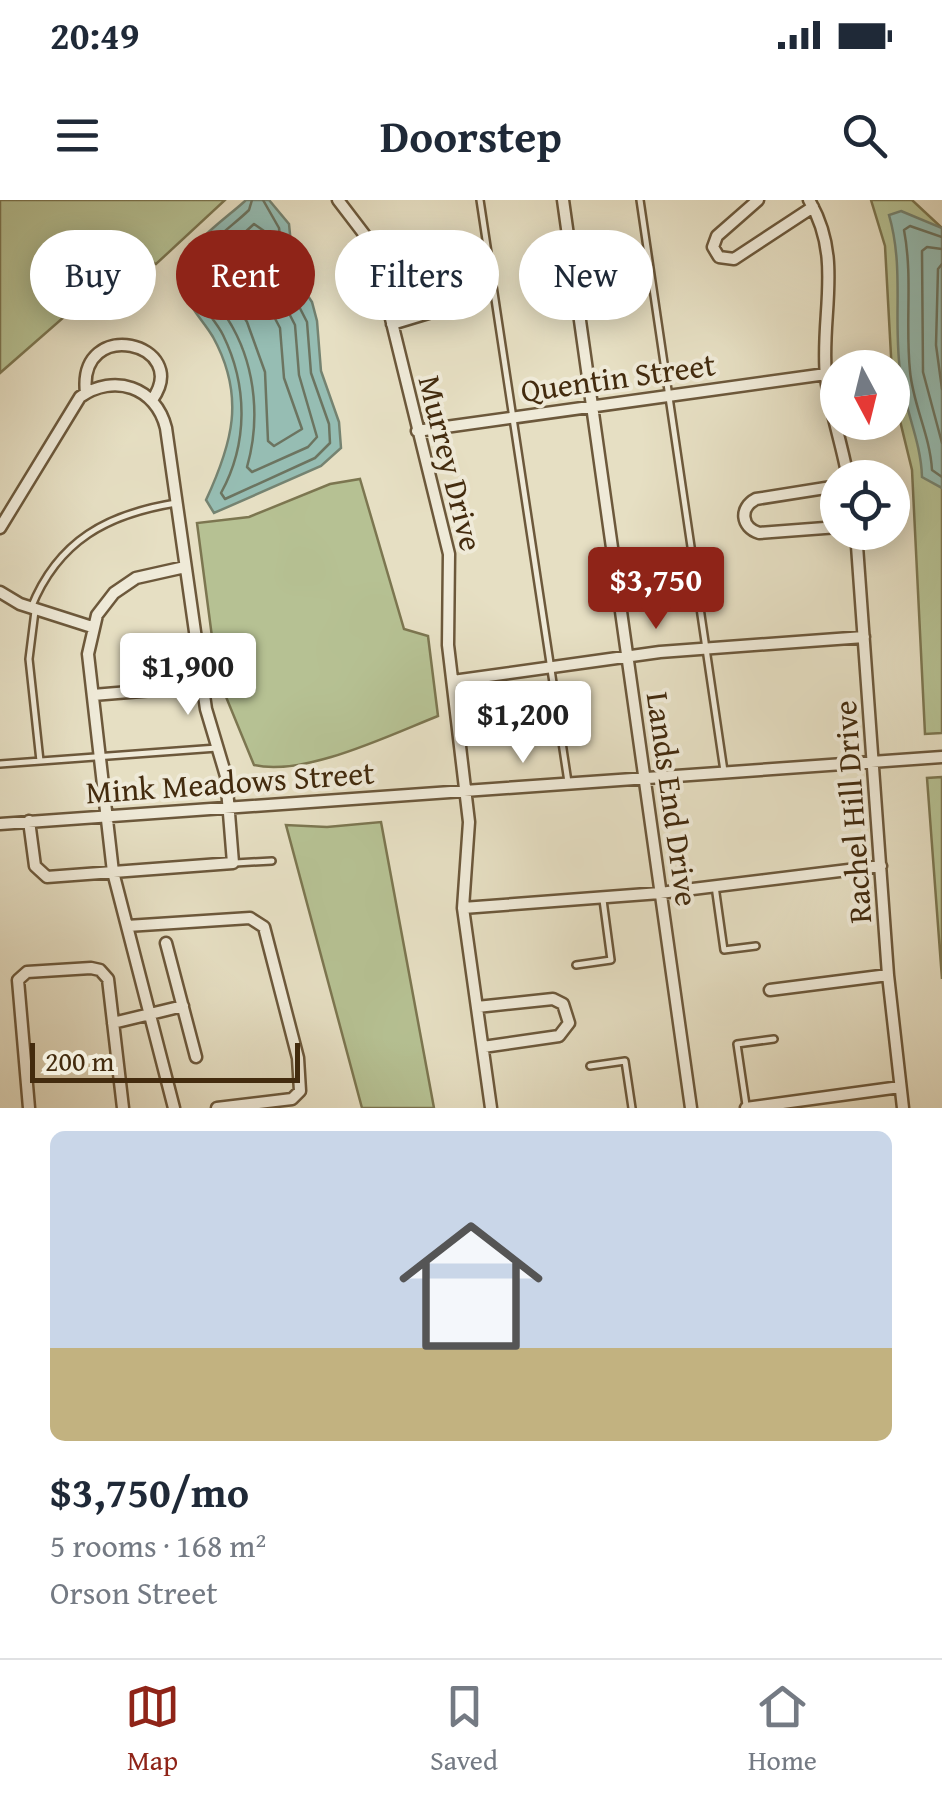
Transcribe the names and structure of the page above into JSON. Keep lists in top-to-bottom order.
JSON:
{
  "streets": {
    "street": [
      "Quentin Street",
      "Murrey Drive",
      "Mink Meadows Street",
      "Lands End Drive",
      "Rachel Hill Drive"
    ]
  },
  "crossings": [
    ["Quentin Street", "Murrey Drive"],
    ["Quentin Street", "Lands End Drive"],
    ["Murrey Drive", "Mink Meadows Street"],
    ["Mink Meadows Street", "Lands End Drive"],
    ["Mink Meadows Street", "Rachel Hill Drive"]
  ],
  "scale_bar": "200 m",
  "north": "bottom",
  "page": {
    "status": "20:49",
    "header": "Doorstep",
    "chip": [
      "Buy",
      "Rent",
      "Filters",
      "New"
    ],
    "price": ["$3,750", "$1,900", "$1,200"],
    "scale": "200 m",
    "list": [
      {
        "name": "$3,750/mo",
        "note": "5 rooms · 168 m² · Orson Street"
      }
    ],
    "tabs": ["Map", "Saved", "Home"]
  }
}
